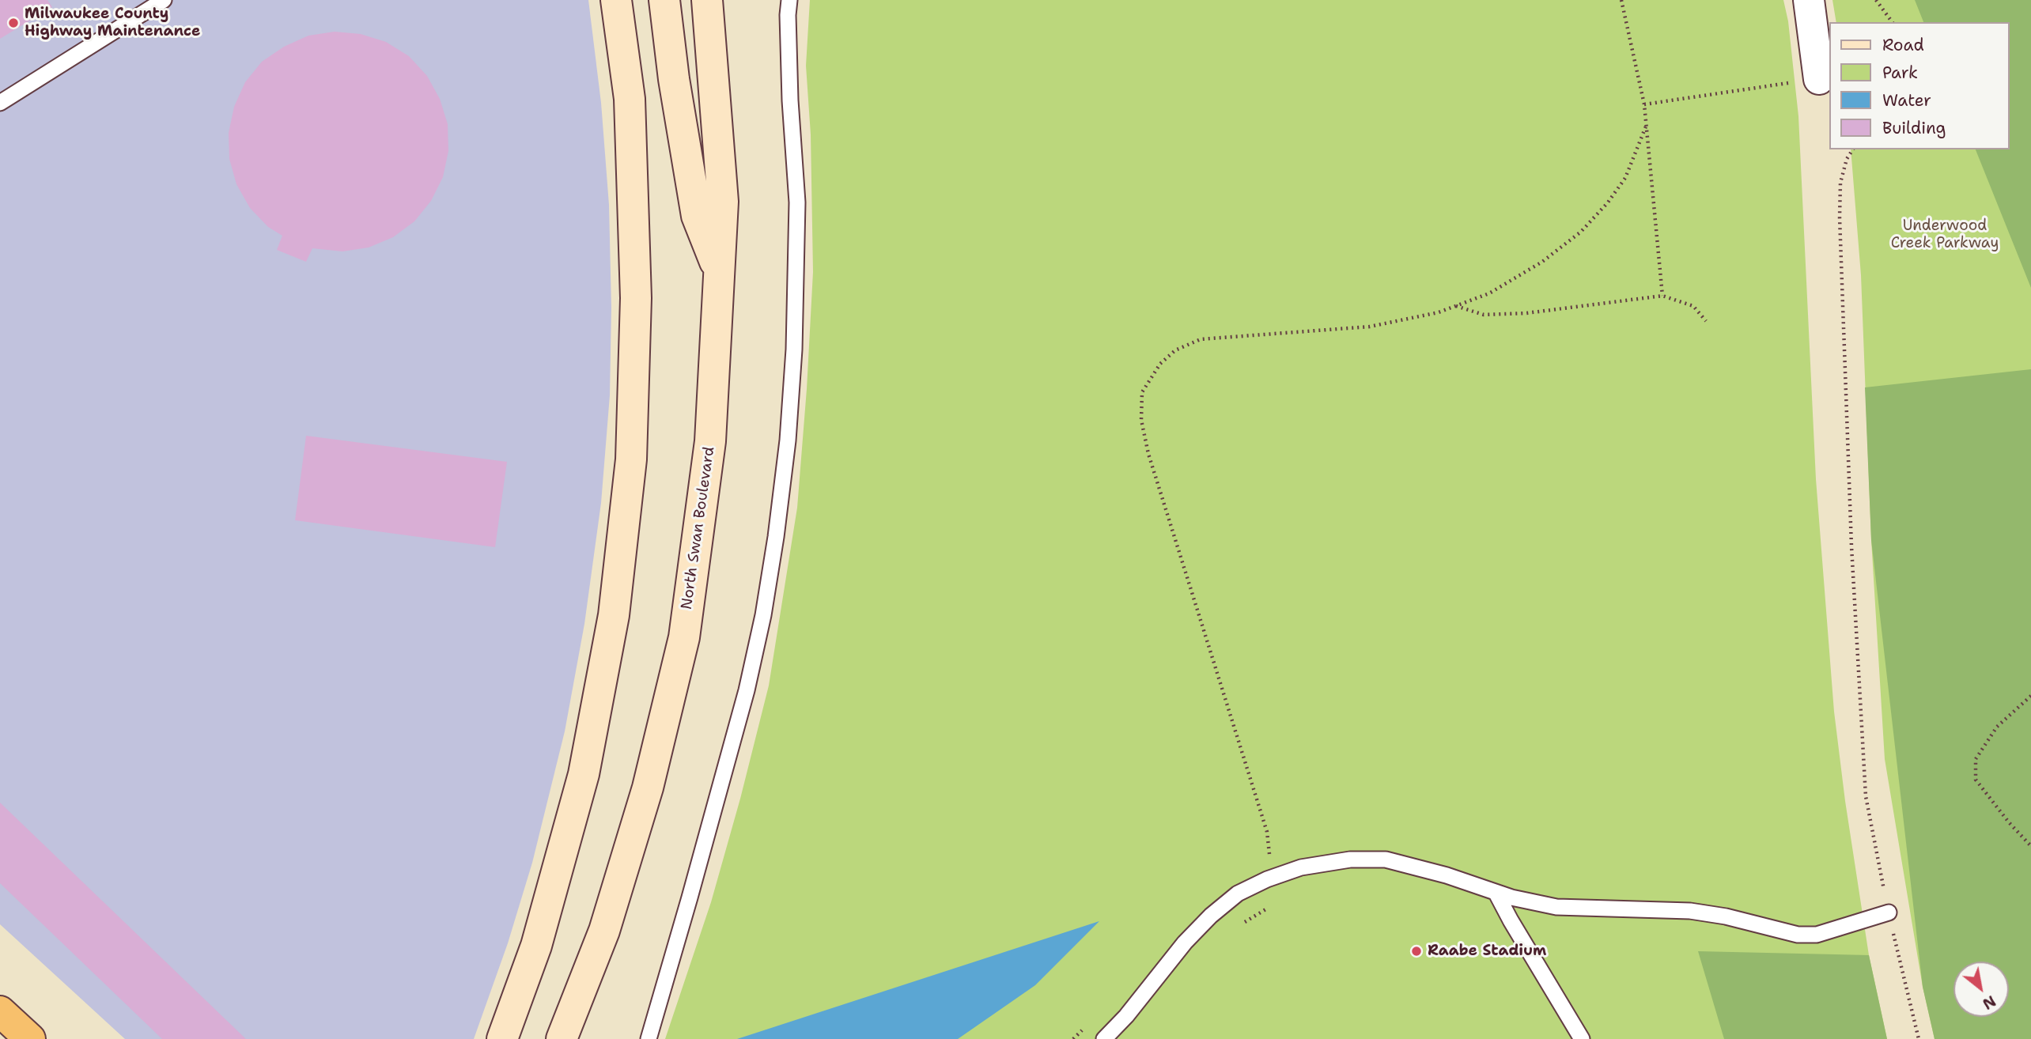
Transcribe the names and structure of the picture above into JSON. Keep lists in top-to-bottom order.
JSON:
{
  "streets": {
    "main road": ["North Swan Boulevard"]
  },
  "parks": ["Underwood Creek Parkway"],
  "places": ["Milwaukee County Highway Maintenance", "Raabe Stadium"],
  "legend": [
    "Road",
    "Park",
    "Water",
    "Building"
  ],
  "north": "bottom right"
}
